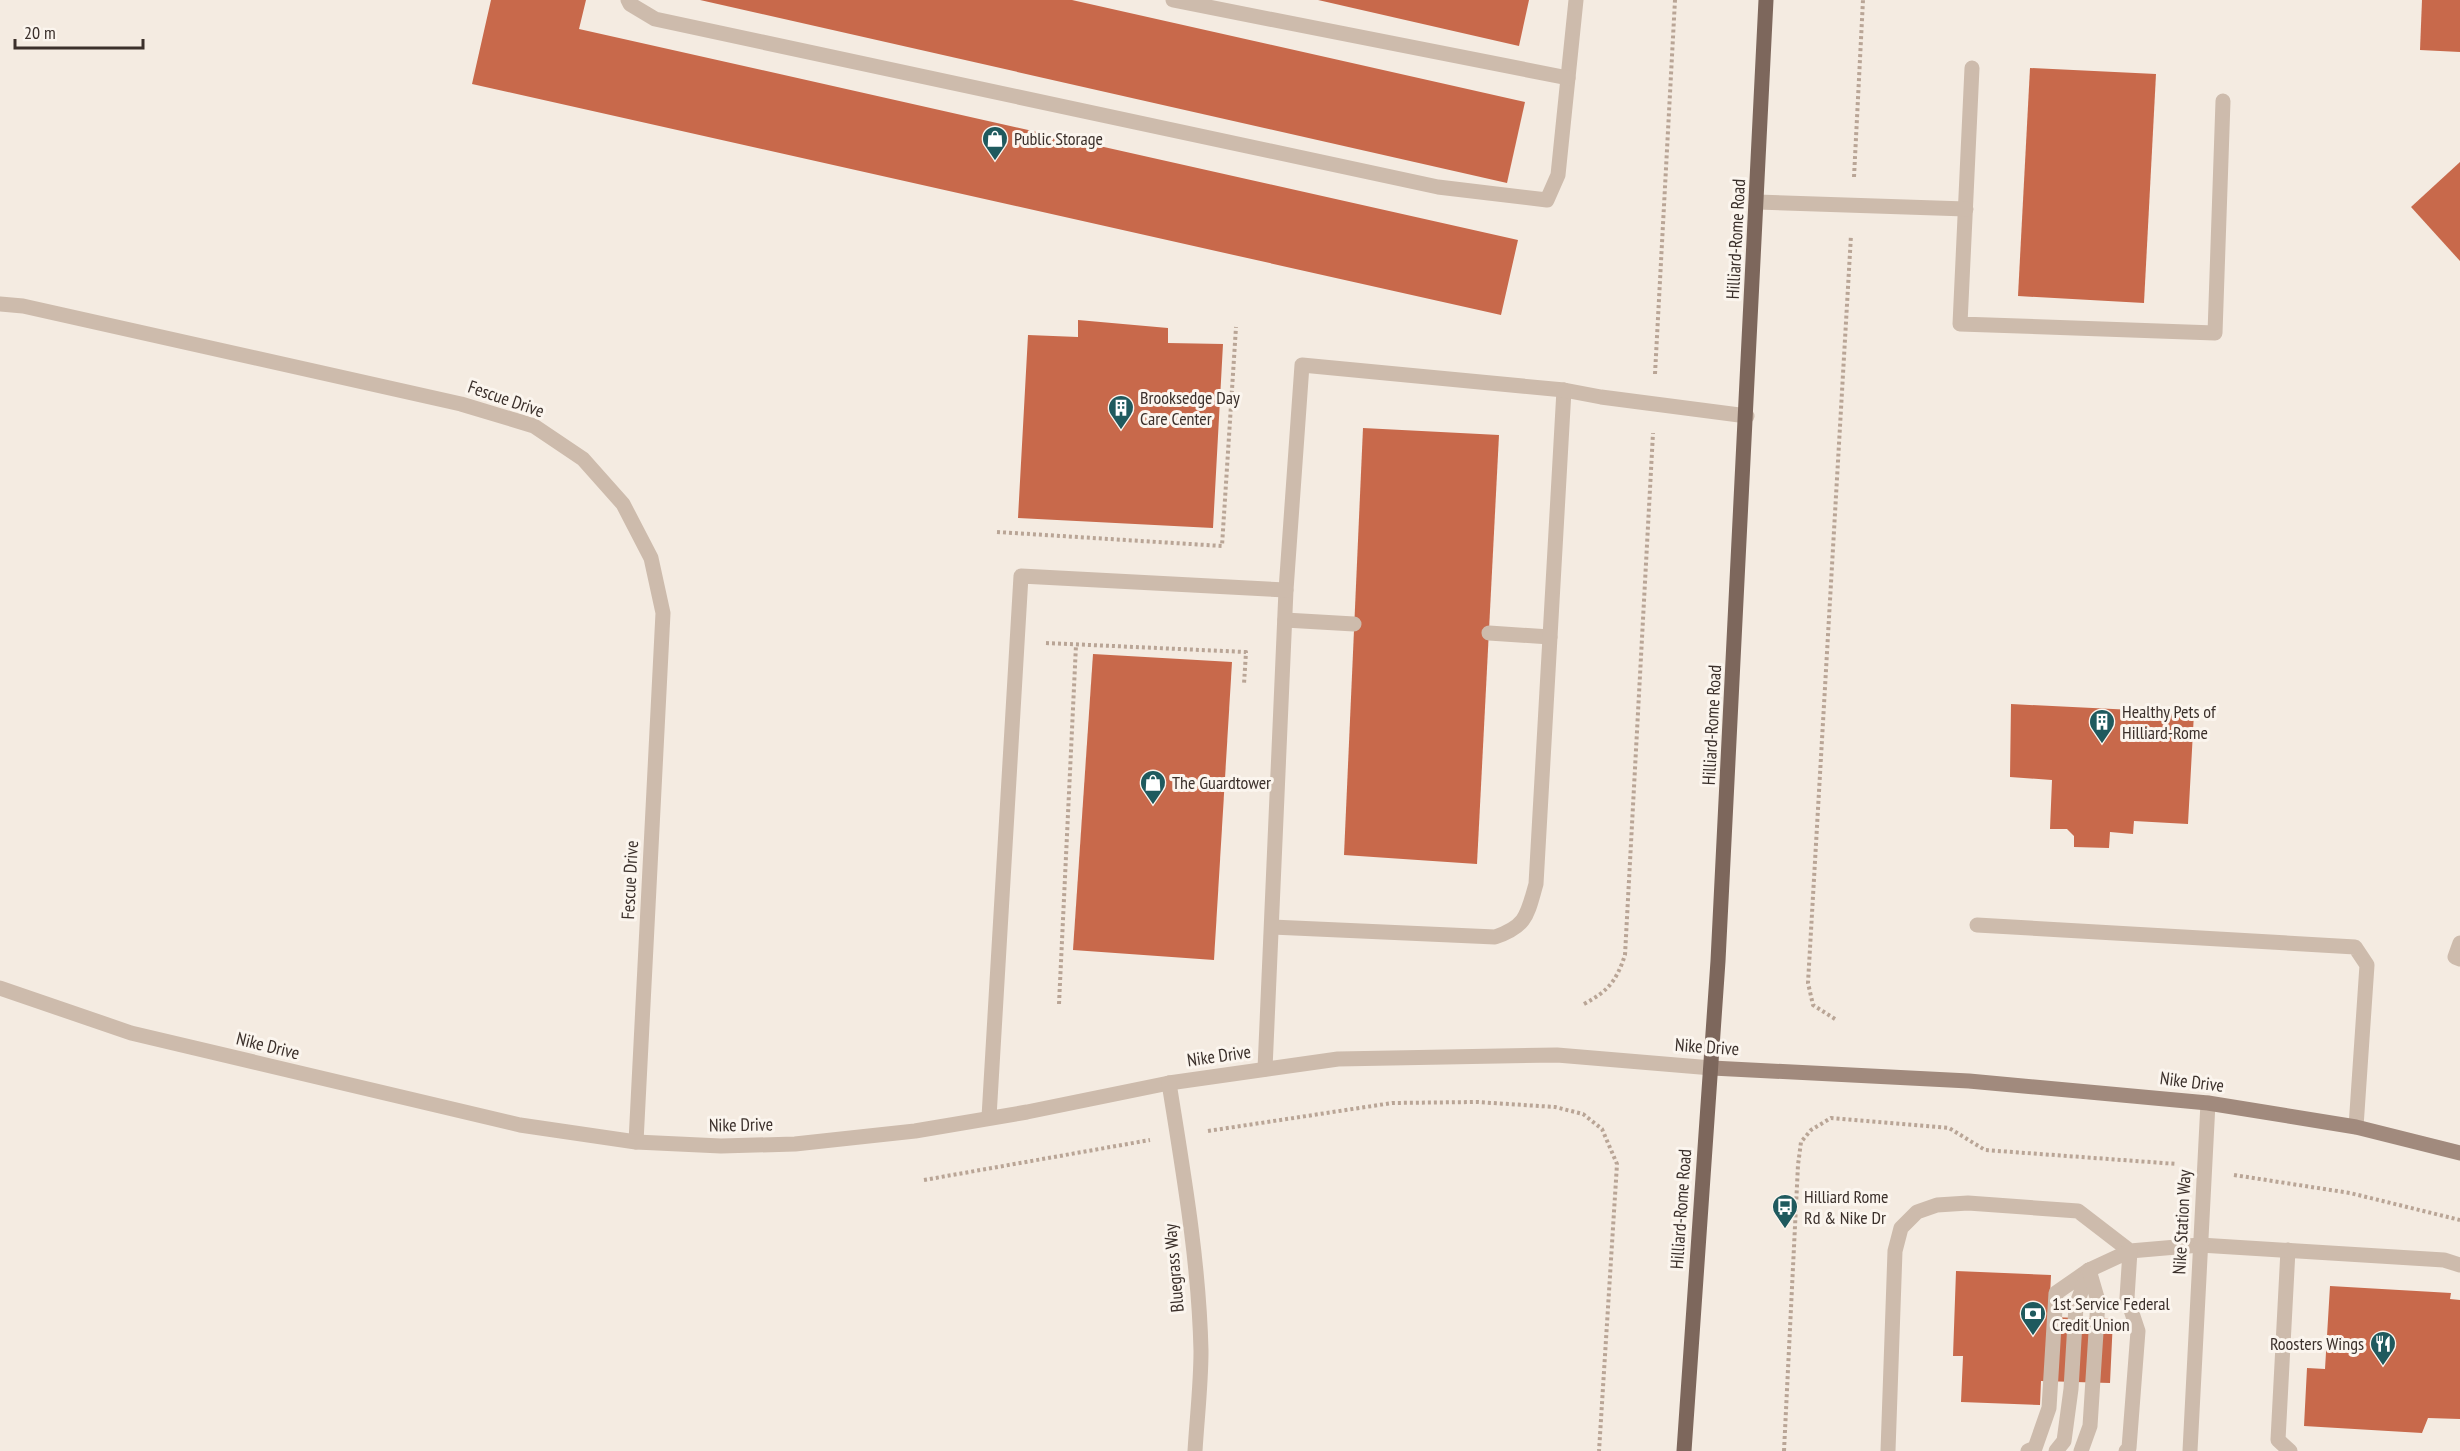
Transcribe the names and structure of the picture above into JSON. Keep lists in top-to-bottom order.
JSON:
{
  "streets": {
    "main road": ["Hilliard-Rome Road"],
    "street": [
      "Fescue Drive",
      "Nike Drive",
      "Nike Station Way",
      "Bluegrass Way"
    ]
  },
  "crossings": [
    ["Hilliard-Rome Road", "Nike Drive"],
    ["Fescue Drive", "Nike Drive"],
    ["Nike Drive", "Nike Station Way"],
    ["Nike Drive", "Bluegrass Way"]
  ],
  "places": {
    "shop": ["Public Storage", "The Guardtower"],
    "building": ["Brooksedge Day Care Center", "Healthy Pets of Hilliard-Rome"],
    "bus stop": ["Hilliard Rome Rd & Nike Dr"],
    "bank": ["1st Service Federal Credit Union"],
    "restaurant": ["Roosters Wings"]
  },
  "scale_bar": "20 m"
}
